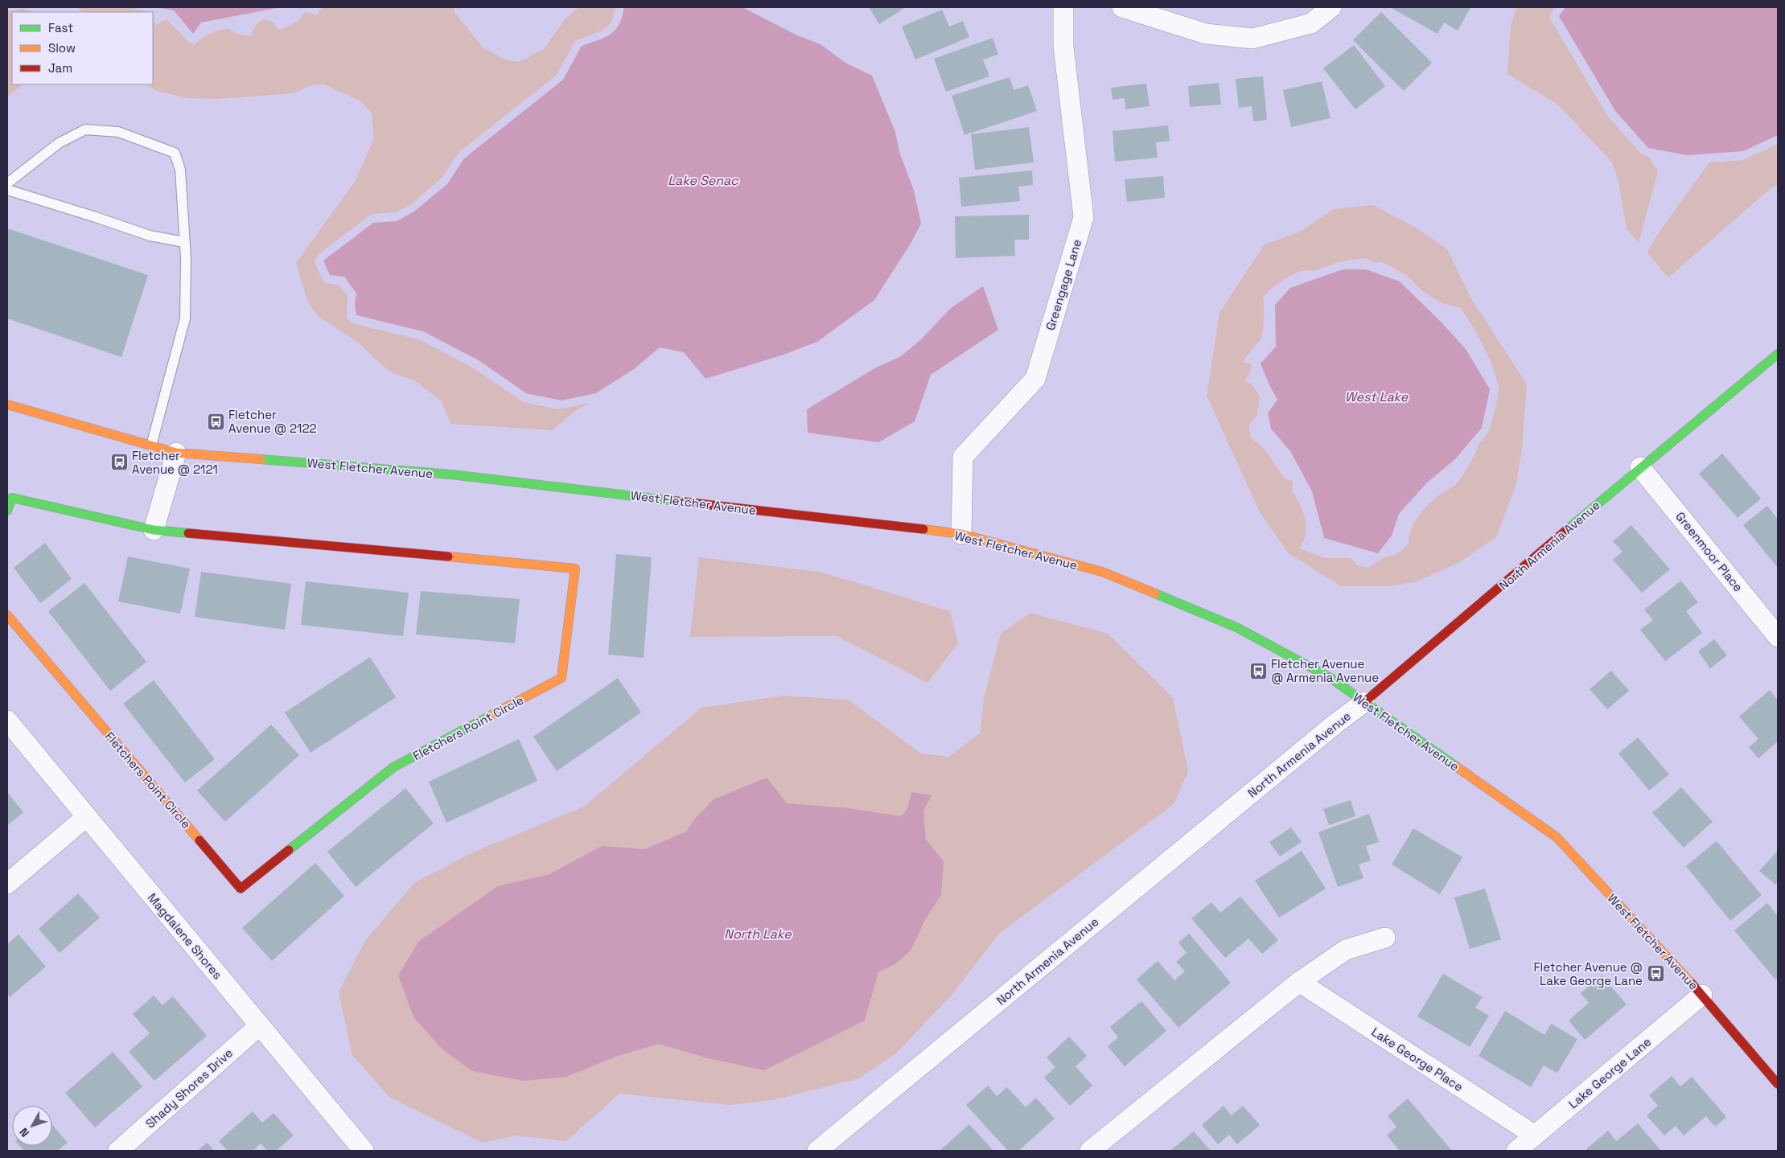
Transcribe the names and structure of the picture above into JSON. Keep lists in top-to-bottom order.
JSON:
{
  "streets": {
    "main road": ["West Fletcher Avenue", "North Armenia Avenue", "Fletchers Point Circle"],
    "street": [
      "Greengage Lane",
      "Greenmoor Place",
      "Magdalene Shores",
      "Lake George Place",
      "Lake George Lane",
      "Shady Shores Drive"
    ]
  },
  "crossings": [
    ["Greengage Lane", "West Fletcher Avenue"],
    ["West Fletcher Avenue", "North Armenia Avenue"],
    ["West Fletcher Avenue", "Lake George Lane"],
    ["North Armenia Avenue", "Greenmoor Place"],
    ["Magdalene Shores", "Shady Shores Drive"],
    ["Lake George Place", "Lake George Lane"]
  ],
  "water": ["Lake Senac", "West Lake", "North Lake"],
  "places": {
    "bus stop": [
      "Fletcher Avenue @ 2122",
      "Fletcher Avenue @ 2121",
      "Fletcher Avenue @ Armenia Avenue",
      "Fletcher Avenue @ Lake George Lane"
    ]
  },
  "legend": ["Fast", "Slow", "Jam"],
  "north": "bottom left"
}
